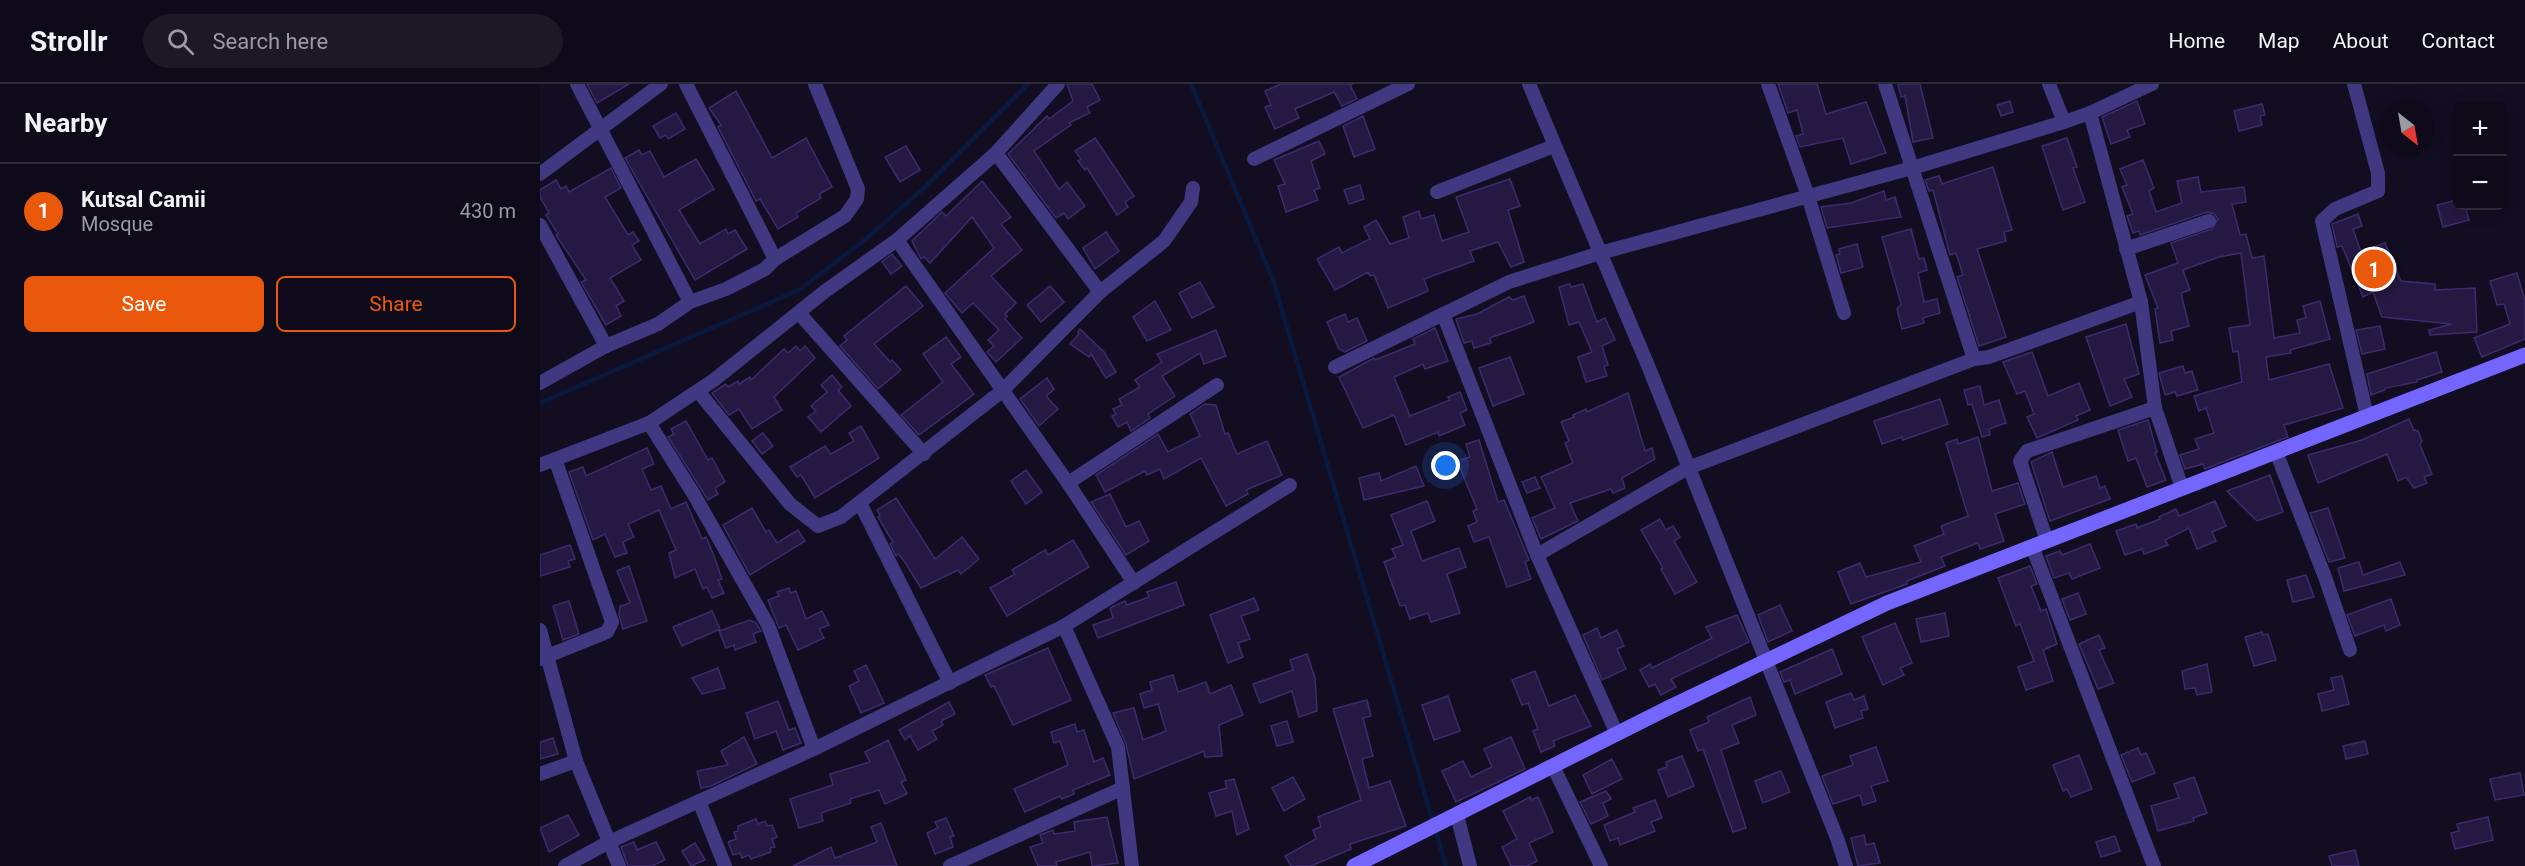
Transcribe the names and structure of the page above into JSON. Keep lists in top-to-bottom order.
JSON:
{
  "north": "bottom right",
  "page": {
    "header": "Strollr",
    "search": "Search here",
    "nav": [
      "Home",
      "Map",
      "About",
      "Contact"
    ],
    "heading": "Nearby",
    "map_buttons": ["+", "−"],
    "list": [
      {
        "mark": "1",
        "name": "Kutsal Camii",
        "note": "Mosque",
        "value": "430 m"
      }
    ],
    "pins": "1",
    "buttons": ["Save", "Share"]
  }
}
